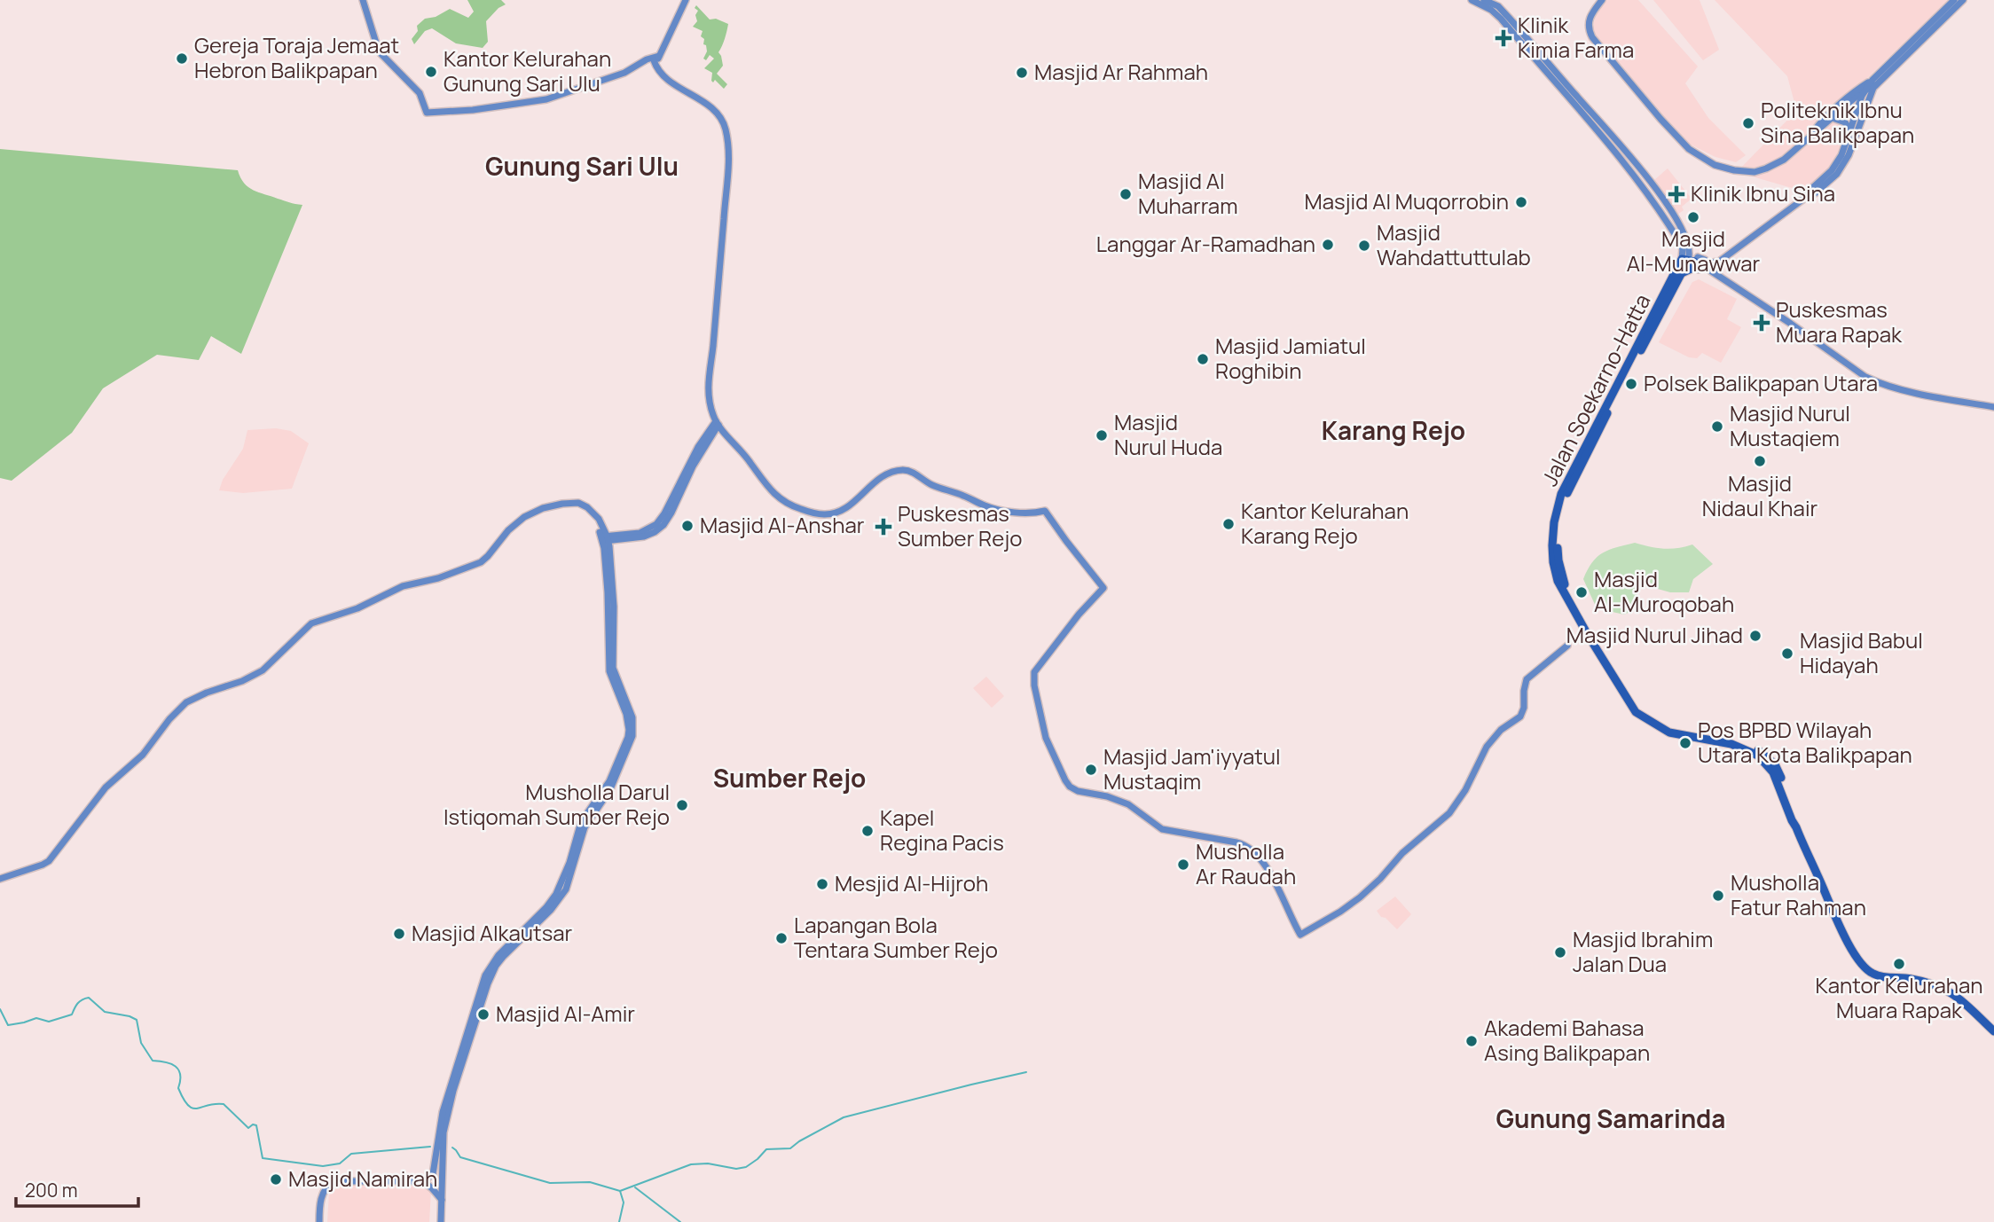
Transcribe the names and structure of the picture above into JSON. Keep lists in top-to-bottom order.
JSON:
{
  "streets": {
    "highway": ["Jalan Soekarno-Hatta"]
  },
  "districts": [
    "Gunung Sari Ulu",
    "Karang Rejo",
    "Sumber Rejo",
    "Gunung Samarinda"
  ],
  "places": {
    "health": [
      "Klinik Kimia Farma",
      "Klinik Ibnu Sina",
      "Puskesmas Muara Rapak",
      "Puskesmas Sumber Rejo"
    ],
    "other": [
      "Gereja Toraja Jemaat Hebron Balikpapan",
      "Kantor Kelurahan Gunung Sari Ulu",
      "Masjid Ar Rahmah",
      "Politeknik Ibnu Sina Balikpapan",
      "Masjid Al Muharram",
      "Masjid Al Muqorrobin",
      "Masjid Al-Munawwar",
      "Langgar Ar-Ramadhan",
      "Masjid Wahdattuttulab",
      "Masjid Jamiatul Roghibin",
      "Polsek Balikpapan Utara",
      "Masjid Nurul Mustaqiem",
      "Masjid Nurul Huda",
      "Masjid Nidaul Khair",
      "Kantor Kelurahan Karang Rejo",
      "Masjid Al-Anshar",
      "Masjid Al-Muroqobah",
      "Masjid Nurul Jihad",
      "Masjid Babul Hidayah",
      "Pos BPBD Wilayah Utara Kota Balikpapan",
      "Masjid Jam'iyyatul Mustaqim",
      "Musholla Darul Istiqomah Sumber Rejo",
      "Kapel Regina Pacis",
      "Musholla Ar Raudah",
      "Mesjid Al-Hijroh",
      "Musholla Fatur Rahman",
      "Masjid Alkautsar",
      "Lapangan Bola Tentara Sumber Rejo",
      "Masjid Ibrahim Jalan Dua",
      "Kantor Kelurahan Muara Rapak",
      "Masjid Al-Amir",
      "Akademi Bahasa Asing Balikpapan",
      "Masjid Namirah"
    ]
  },
  "scale_bar": "200 m"
}
